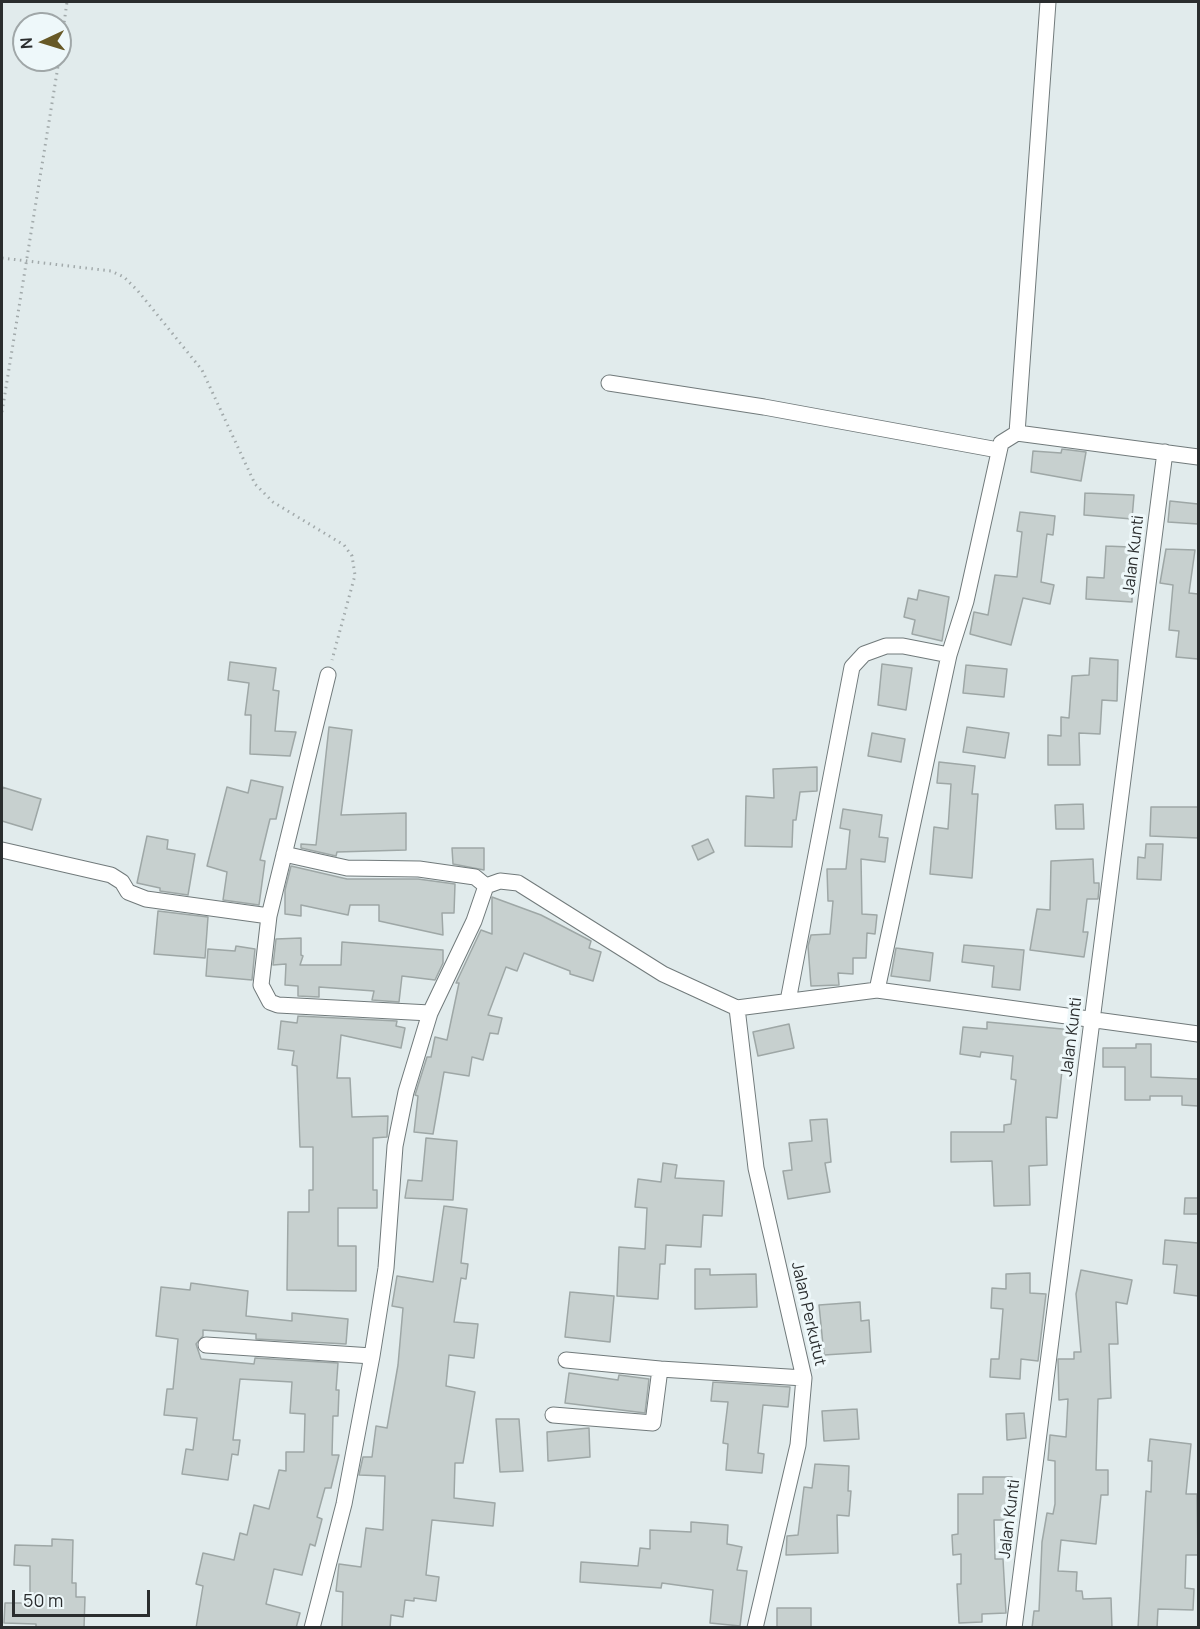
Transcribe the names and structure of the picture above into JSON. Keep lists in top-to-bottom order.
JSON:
{
  "streets": {
    "street": ["Jalan Kunti", "Jalan Perkutut"]
  },
  "scale_bar": "50 m",
  "north": "left"
}
